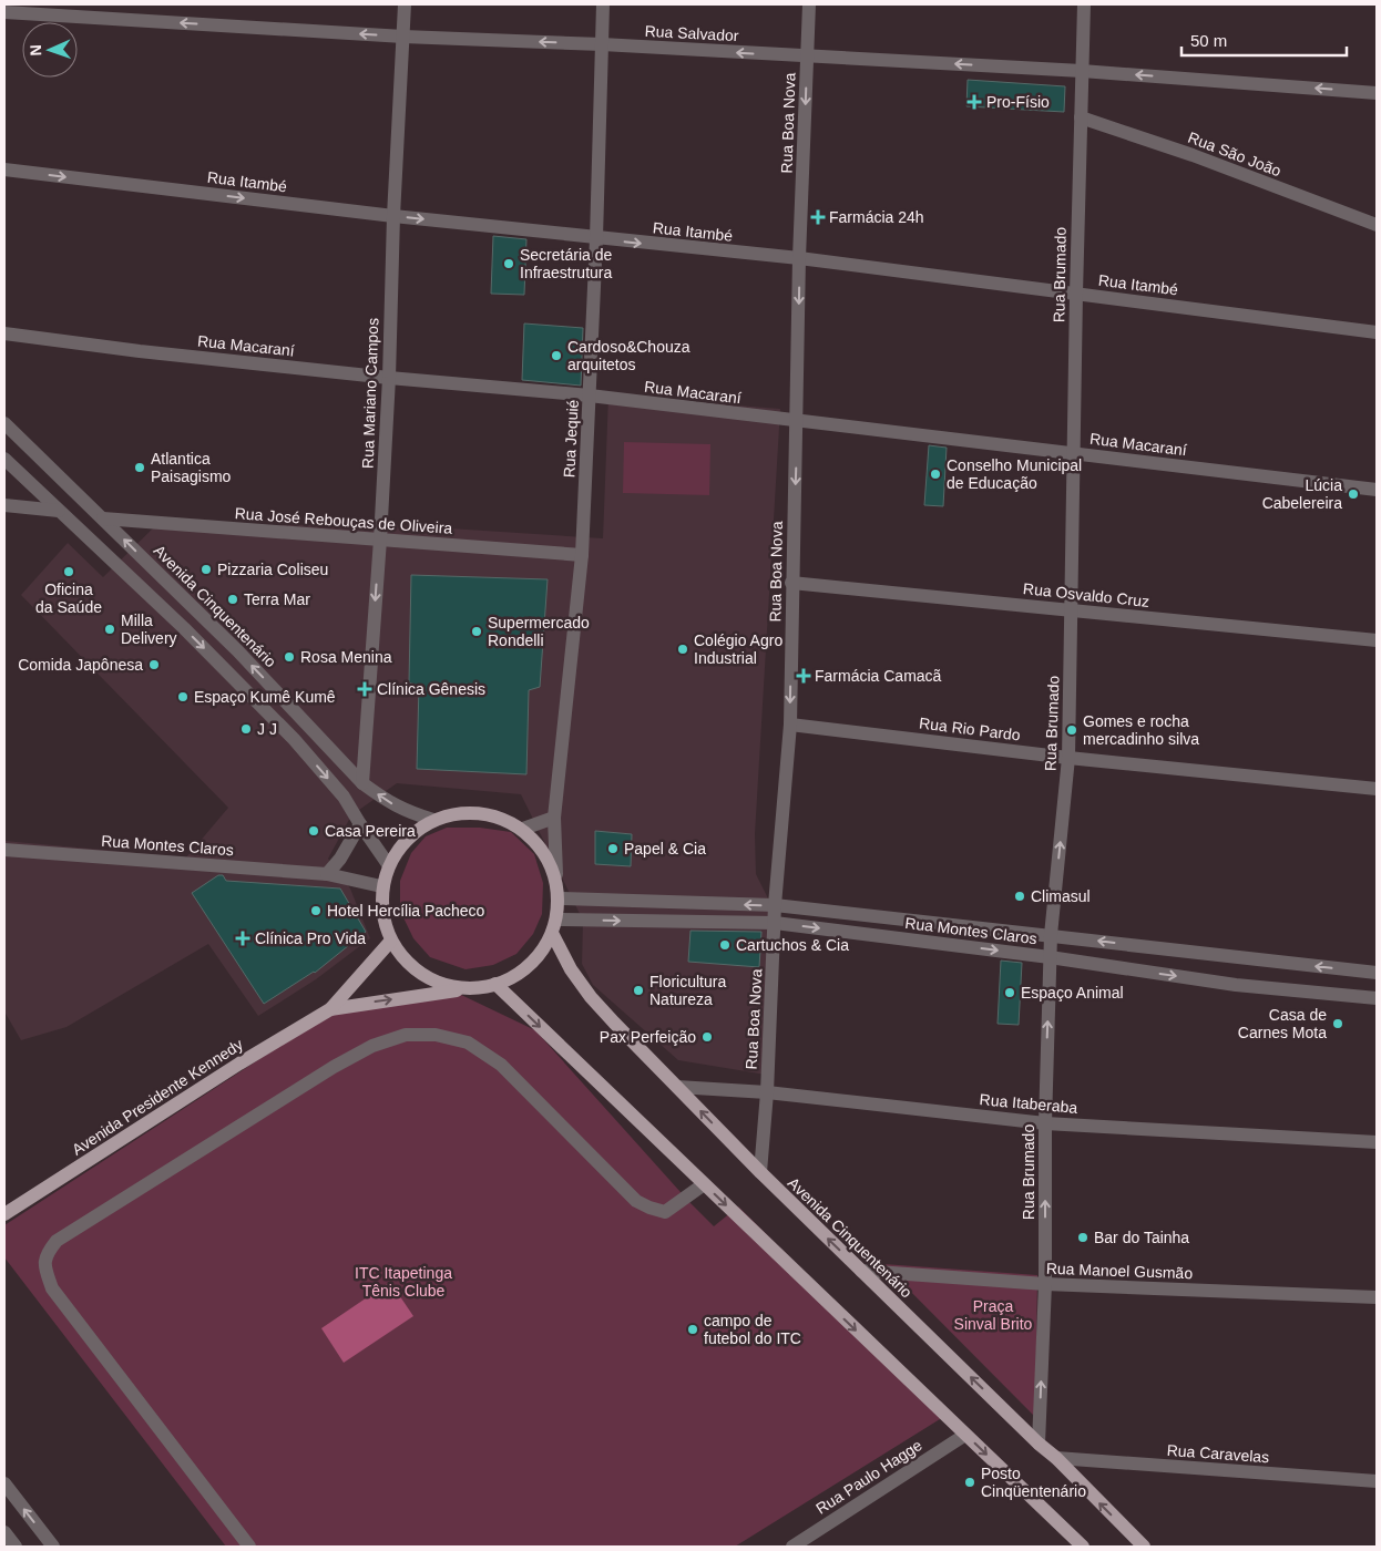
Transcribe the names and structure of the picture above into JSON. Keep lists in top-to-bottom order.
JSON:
{
  "streets": {
    "main road": ["Avenida Cinquentenário", "Avenida Presidente Kennedy"],
    "street": [
      "Rua Salvador",
      "Rua Boa Nova",
      "Rua São João",
      "Rua Itambé",
      "Rua Brumado",
      "Rua Macaraní",
      "Rua Mariano Campos",
      "Rua Jequié",
      "Rua José Rebouças de Oliveira",
      "Rua Osvaldo Cruz",
      "Rua Rio Pardo",
      "Rua Montes Claros",
      "Rua Itaberaba",
      "Rua Manoel Gusmão",
      "Rua Caravelas",
      "Rua Paulo Hagge"
    ]
  },
  "crossings": [
    ["Rua Salvador", "Rua Boa Nova"],
    ["Rua Salvador", "Rua Brumado"],
    ["Rua Salvador", "Rua Mariano Campos"],
    ["Rua Salvador", "Rua Jequié"],
    ["Rua Boa Nova", "Rua Itambé"],
    ["Rua Boa Nova", "Rua Macaraní"],
    ["Rua Boa Nova", "Rua Osvaldo Cruz"],
    ["Rua Boa Nova", "Avenida Cinquentenário"],
    ["Rua Boa Nova", "Rua Rio Pardo"],
    ["Rua Boa Nova", "Rua Montes Claros"],
    ["Rua Boa Nova", "Rua Itaberaba"],
    ["Rua São João", "Rua Brumado"],
    ["Rua Itambé", "Rua Brumado"],
    ["Rua Itambé", "Rua Mariano Campos"],
    ["Rua Itambé", "Rua Jequié"],
    ["Rua Brumado", "Rua Macaraní"],
    ["Rua Brumado", "Rua Osvaldo Cruz"],
    ["Rua Brumado", "Avenida Cinquentenário"],
    ["Rua Brumado", "Rua Rio Pardo"],
    ["Rua Brumado", "Rua Montes Claros"],
    ["Rua Brumado", "Rua Itaberaba"],
    ["Rua Brumado", "Rua Manoel Gusmão"],
    ["Rua Macaraní", "Rua Mariano Campos"],
    ["Rua Macaraní", "Rua Jequié"],
    ["Rua Mariano Campos", "Rua José Rebouças de Oliveira"],
    ["Rua Mariano Campos", "Avenida Cinquentenário"],
    ["Rua Jequié", "Rua José Rebouças de Oliveira"],
    ["Rua Jequié", "Avenida Cinquentenário"],
    ["Rua Jequié", "Rua Montes Claros"],
    ["Rua Jequié", "Avenida Presidente Kennedy"],
    ["Rua José Rebouças de Oliveira", "Avenida Cinquentenário"],
    ["Avenida Cinquentenário", "Rua Montes Claros"],
    ["Avenida Cinquentenário", "Avenida Presidente Kennedy"],
    ["Avenida Cinquentenário", "Rua Itaberaba"],
    ["Avenida Cinquentenário", "Rua Manoel Gusmão"],
    ["Avenida Cinquentenário", "Rua Caravelas"],
    ["Rua Montes Claros", "Avenida Presidente Kennedy"]
  ],
  "one_way": [
    "Rua Salvador",
    "Rua Boa Nova",
    "Rua Itambé",
    "Rua Brumado"
  ],
  "parks": ["ITC Itapetinga Tênis Clube", "Praça Sinval Brito"],
  "places": {
    "health": [
      "Pro-Físio",
      "Farmácia 24h",
      "Farmácia Camacã",
      "Clínica Gênesis",
      "Clínica Pro Vida"
    ],
    "other": [
      "Secretária de Infraestrutura",
      "Cardoso&Chouza arquitetos",
      "Atlantica Paisagismo",
      "Conselho Municipal de Educação",
      "Lúcia Cabelereira",
      "Pizzaria Coliseu",
      "Oficina da Saúde",
      "Terra Mar",
      "Milla Delivery",
      "Supermercado Rondelli",
      "Colégio Agro Industrial",
      "Rosa Menina",
      "Comida Japônesa",
      "Espaço Kumê Kumê",
      "J J",
      "Gomes e rocha mercadinho silva",
      "Casa Pereira",
      "Papel & Cia",
      "Climasul",
      "Hotel Hercília Pacheco",
      "Cartuchos & Cia",
      "Floricultura Natureza",
      "Espaço Animal",
      "Casa de Carnes Mota",
      "Pax Perfeição",
      "Bar do Tainha",
      "campo de futebol do ITC",
      "Posto Cinqüentenário"
    ]
  },
  "scale_bar": "50 m",
  "north": "left"
}
